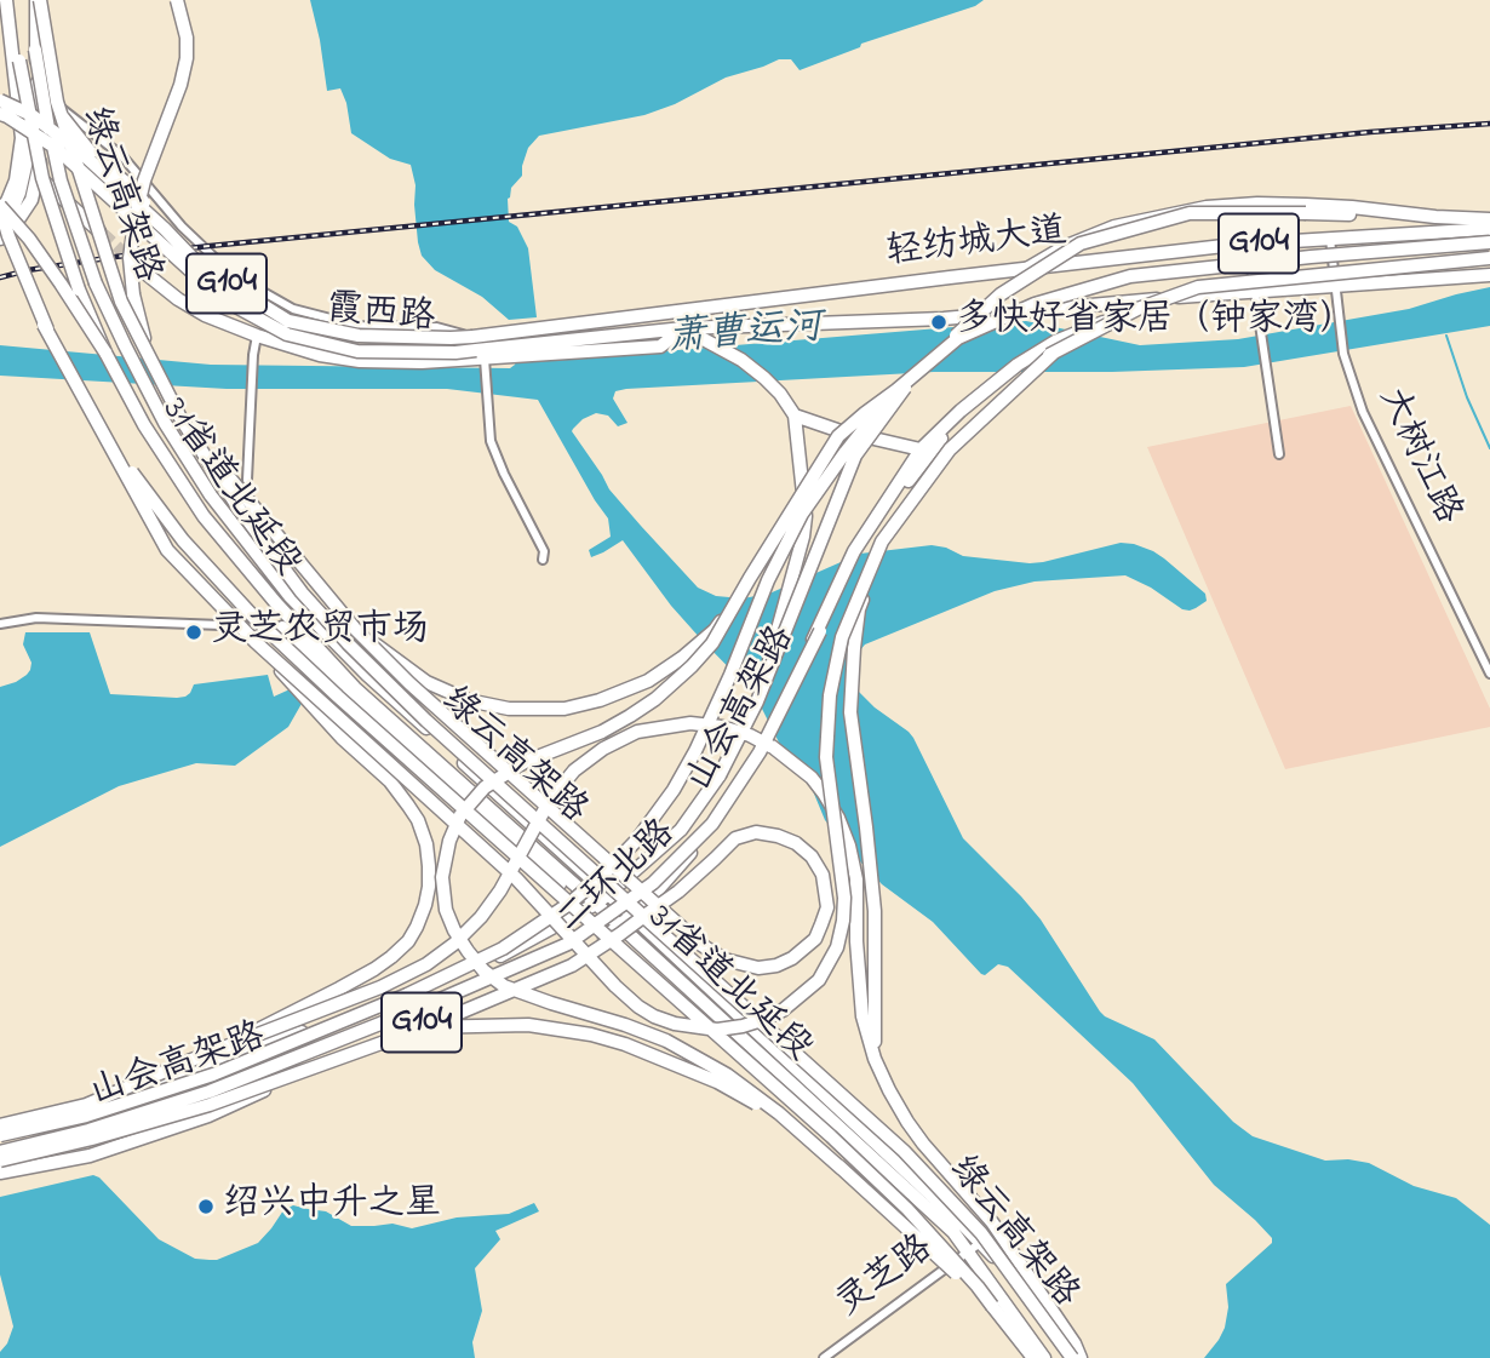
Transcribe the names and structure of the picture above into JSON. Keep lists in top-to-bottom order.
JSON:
{
  "streets": {
    "main road": [
      "绿云高架路",
      "G104",
      "轻纺城大道",
      "霞西路",
      "31省道北延段",
      "山会高架路",
      "二环北路"
    ],
    "street": ["大树江路", "灵芝路"]
  },
  "crossings": [
    ["G104", "大树江路"],
    ["G104", "31省道北延段"],
    ["G104", "山会高架路"],
    ["G104", "二环北路"],
    ["轻纺城大道", "霞西路"],
    ["轻纺城大道", "大树江路"],
    ["31省道北延段", "二环北路"],
    ["31省道北延段", "灵芝路"]
  ],
  "water": ["萧曹运河"],
  "places": ["多快好省家居（钟家湾）", "灵芝农贸市场", "绍兴中升之星"]
}
